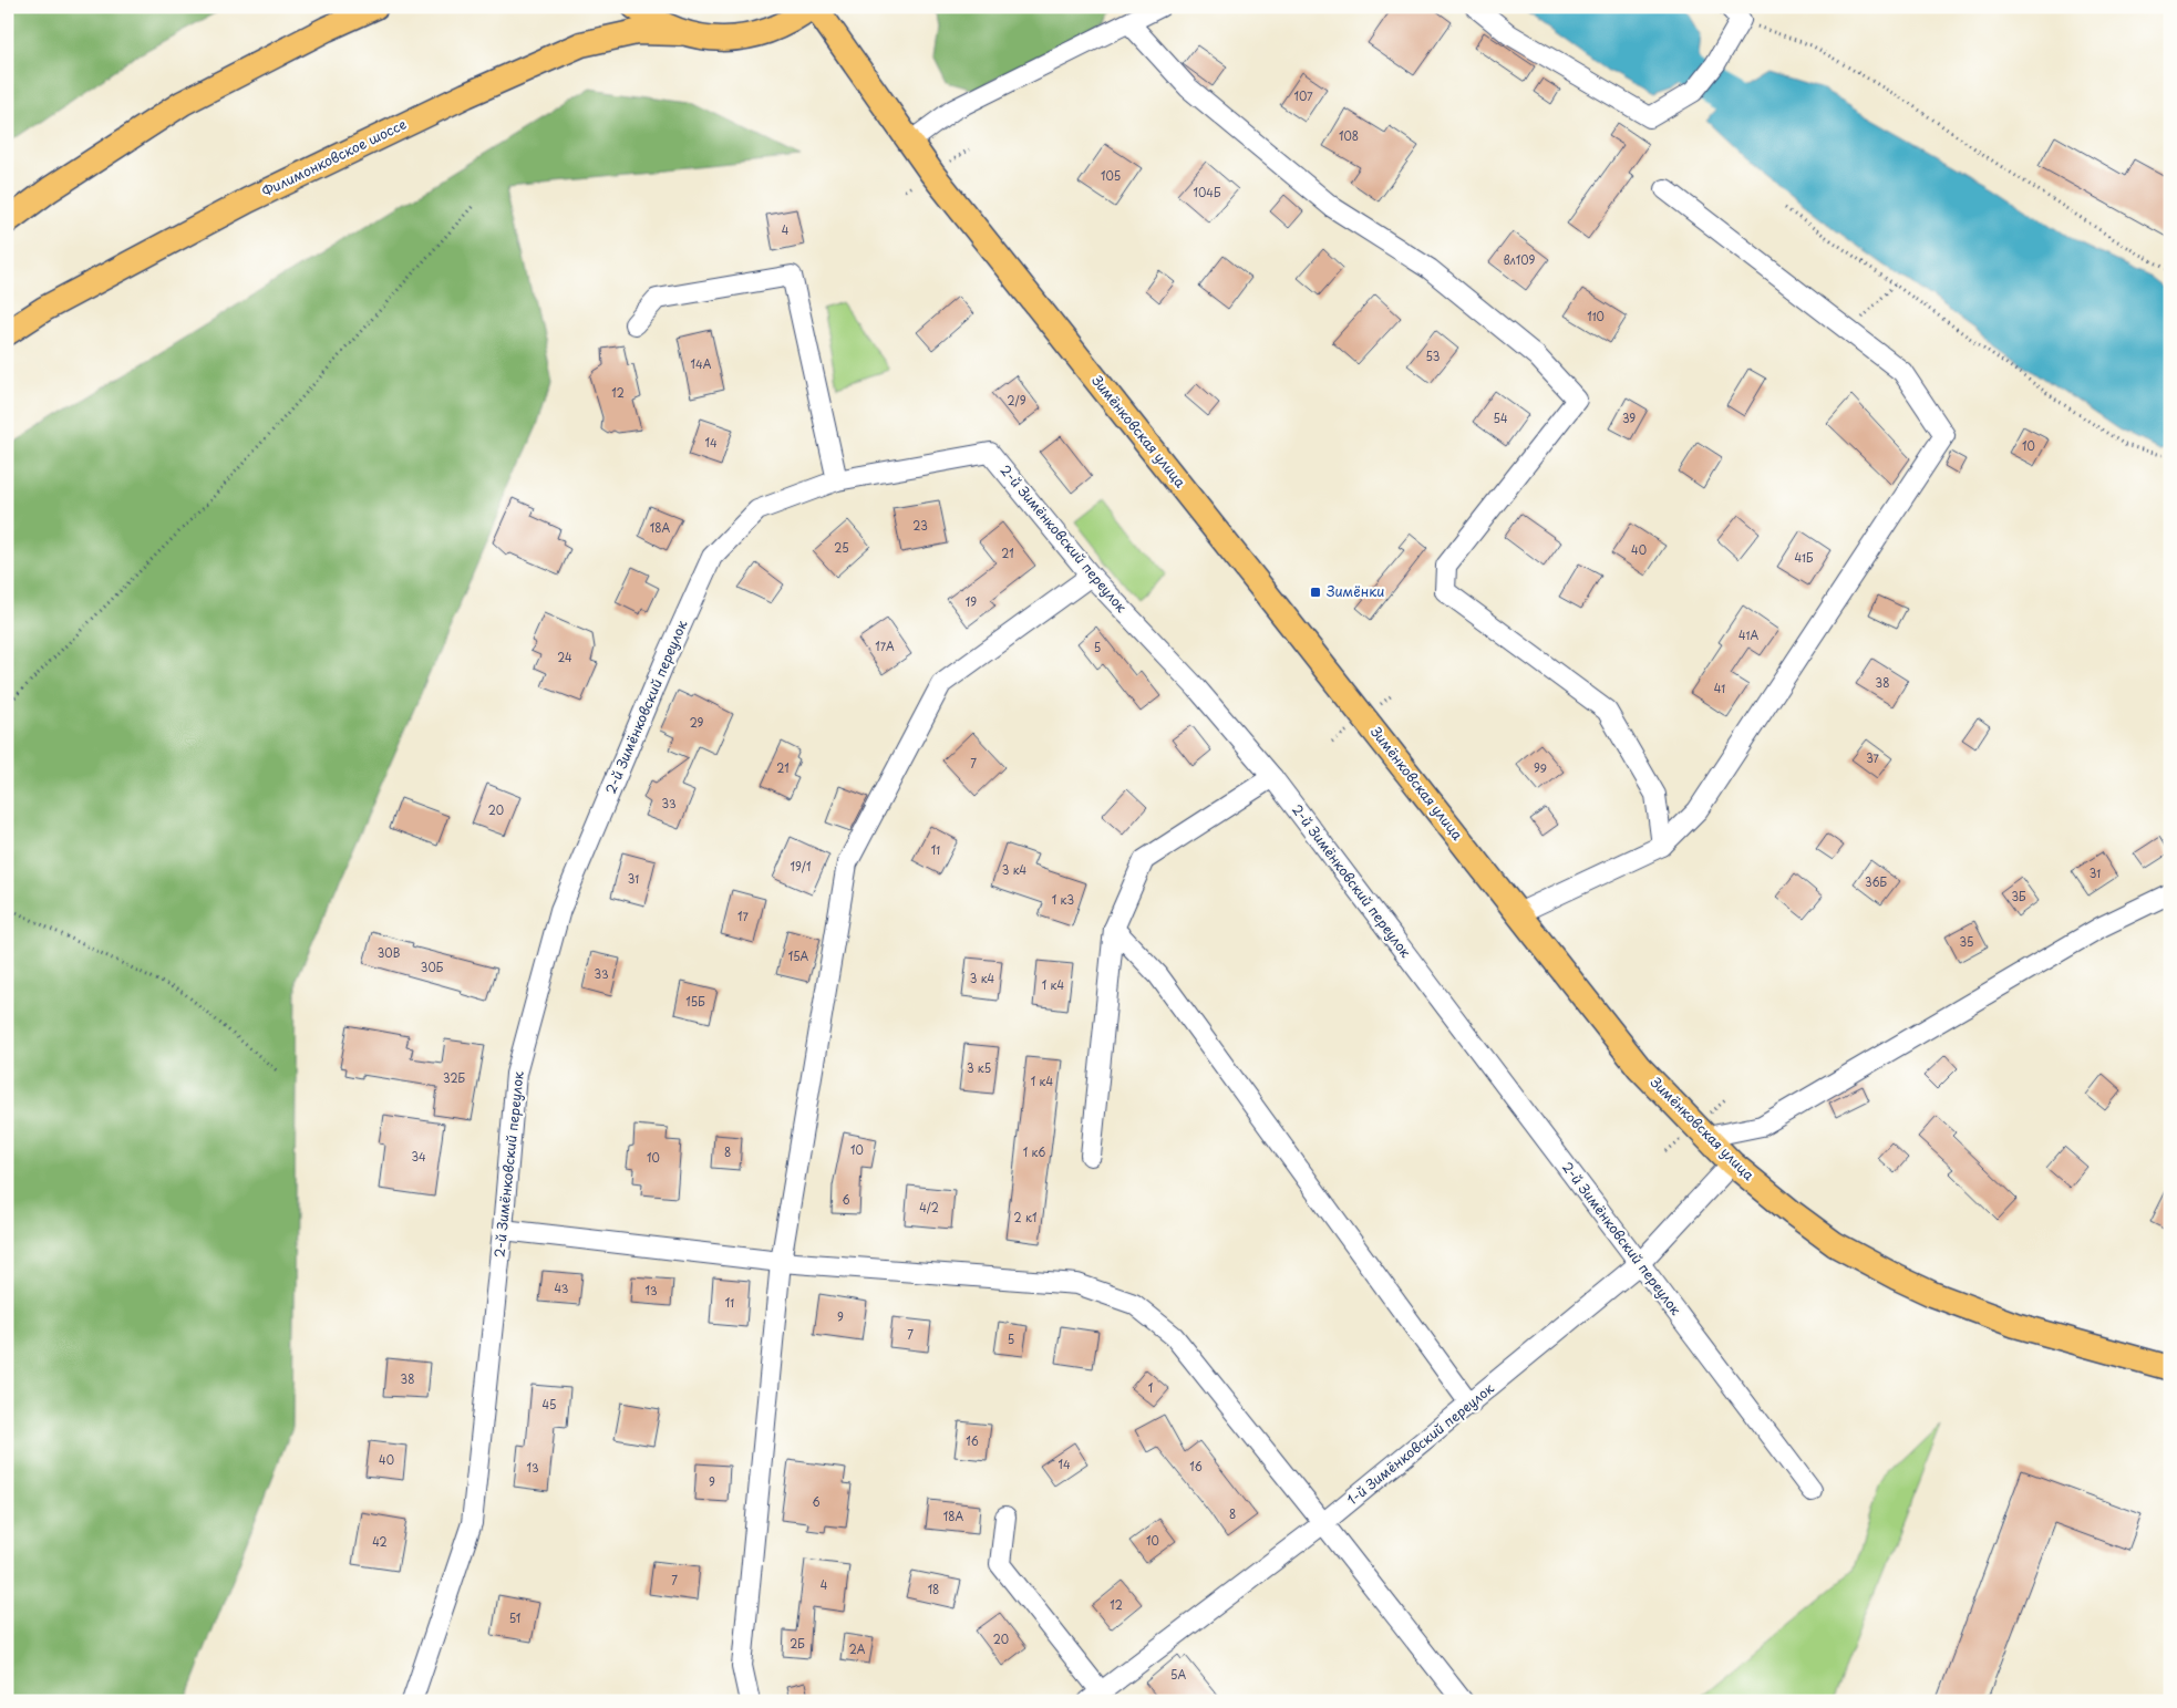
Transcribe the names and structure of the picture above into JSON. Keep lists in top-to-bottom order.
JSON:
{
  "streets": {
    "main road": ["Филимонковское шоссе", "Зимёнковская улица"],
    "street": ["2-й Зимёнковский переулок", "1-й Зимёнковский переулок"]
  },
  "crossings": [
    ["Филимонковское шоссе", "Зимёнковская улица"],
    ["Зимёнковская улица", "1-й Зимёнковский переулок"],
    ["2-й Зимёнковский переулок", "1-й Зимёнковский переулок"]
  ],
  "places": {
    "transit": ["Зимёнки"]
  },
  "house_numbers": [
    "107",
    "108",
    "105",
    "104Б",
    "4",
    "вл109",
    "110",
    "53",
    "14А",
    "12",
    "2/9",
    "54",
    "39",
    "14",
    "10",
    "23",
    "18А",
    "25",
    "40",
    "21",
    "41Б",
    "19",
    "41А",
    "17А",
    "5",
    "24",
    "38",
    "41",
    "29",
    "37",
    "7",
    "21",
    "99",
    "33",
    "20",
    "11",
    "19/1",
    "3 к4",
    "31",
    "31",
    "36Б",
    "3Б",
    "1 к3",
    "17",
    "35",
    "30В",
    "15А",
    "30Б",
    "33",
    "3 к4",
    "1 к4",
    "15Б",
    "3 к5",
    "32Б",
    "1 к4",
    "10",
    "8",
    "1 к6",
    "34",
    "10",
    "6",
    "4/2",
    "2 к1",
    "43",
    "13",
    "11",
    "9",
    "7",
    "5",
    "38",
    "1",
    "45",
    "16",
    "40",
    "14",
    "16",
    "13",
    "9",
    "6",
    "8",
    "18А",
    "10",
    "42",
    "7",
    "4",
    "18",
    "12",
    "51",
    "20",
    "2Б",
    "2А",
    "5А"
  ]
}
